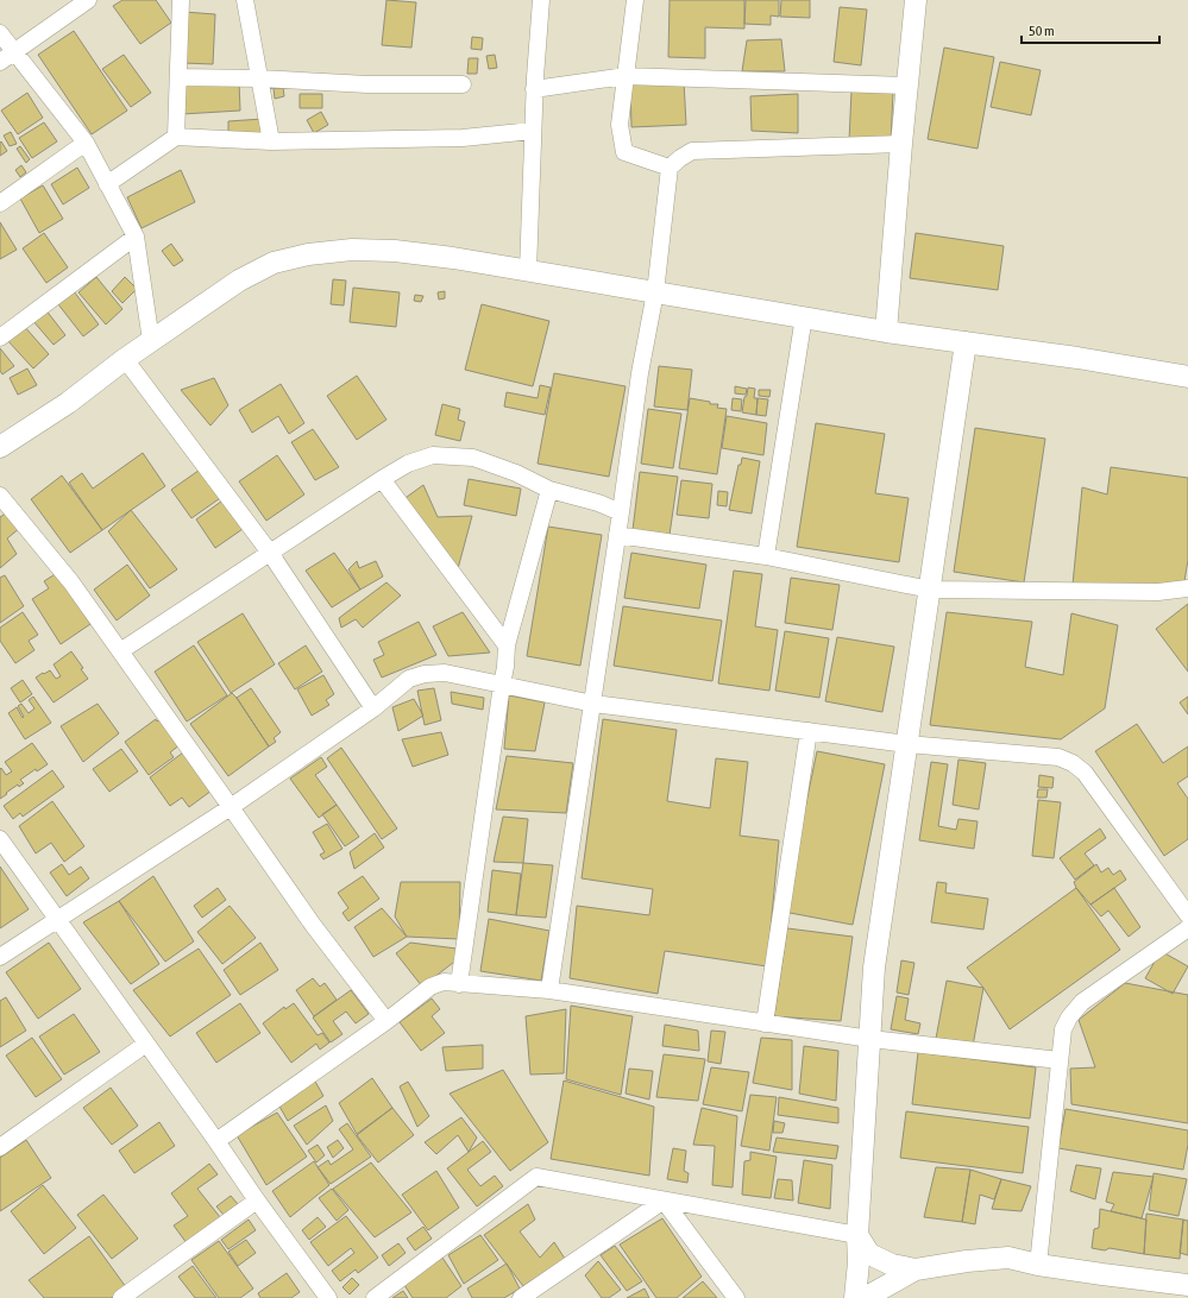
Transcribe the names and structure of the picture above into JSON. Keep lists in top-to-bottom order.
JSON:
{
  "scale_bar": "50 m"
}
